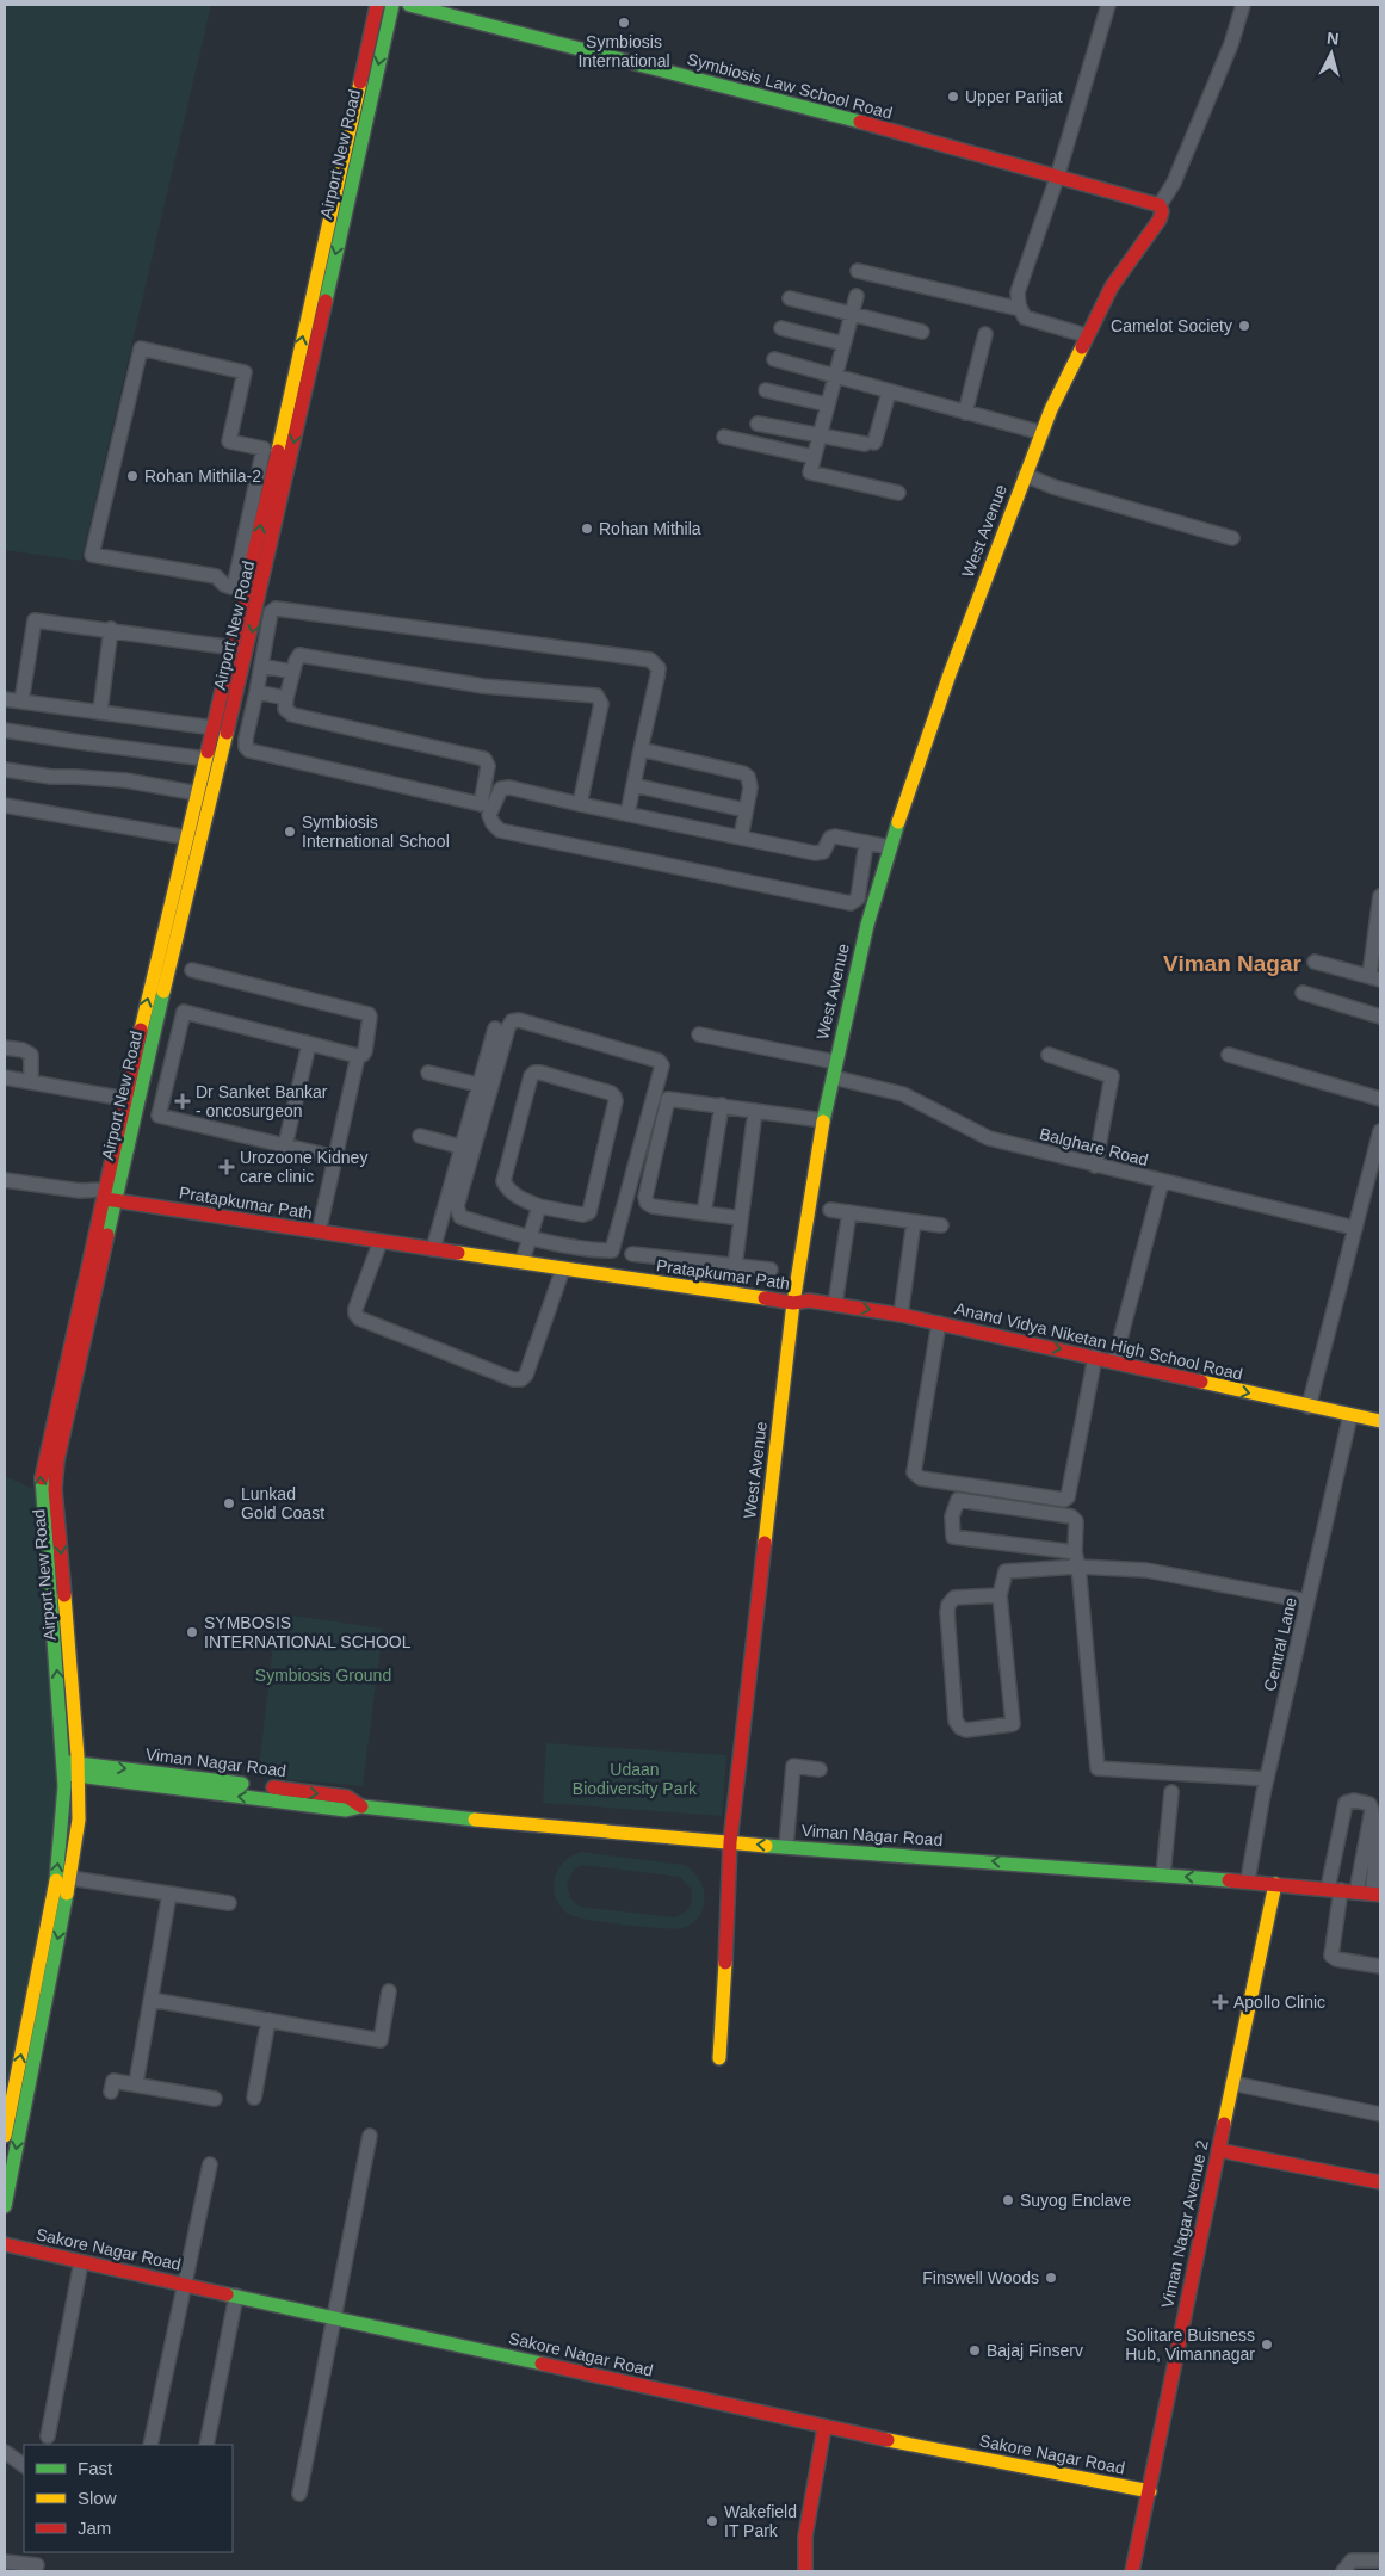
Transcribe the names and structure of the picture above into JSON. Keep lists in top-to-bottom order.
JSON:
{
  "streets": {
    "street": [
      "Symbiosis Law School Road",
      "Airport New Road",
      "West Avenue",
      "Balghare Road",
      "Pratapkumar Path",
      "Anand Vidya Niketan High School Road",
      "Central Lane",
      "Viman Nagar Road",
      "Viman Nagar Avenue 2",
      "Sakore Nagar Road"
    ]
  },
  "crossings": [
    ["Symbiosis Law School Road", "West Avenue"],
    ["Airport New Road", "Pratapkumar Path"],
    ["Airport New Road", "Viman Nagar Road"],
    ["West Avenue", "Balghare Road"],
    ["West Avenue", "Pratapkumar Path"],
    ["West Avenue", "Viman Nagar Road"],
    ["Pratapkumar Path", "Anand Vidya Niketan High School Road"],
    ["Anand Vidya Niketan High School Road", "Central Lane"],
    ["Central Lane", "Viman Nagar Road"],
    ["Viman Nagar Road", "Viman Nagar Avenue 2"],
    ["Viman Nagar Avenue 2", "Sakore Nagar Road"]
  ],
  "one_way": ["Anand Vidya Niketan High School Road", "Viman Nagar Road"],
  "districts": ["Viman Nagar"],
  "parks": ["Symbiosis Ground", "Udaan Biodiversity Park"],
  "places": {
    "other": [
      "Symbiosis International",
      "Upper Parijat",
      "Camelot Society",
      "Rohan Mithila-2",
      "Rohan Mithila",
      "Symbiosis International School",
      "Lunkad Gold Coast",
      "SYMBOSIS INTERNATIONAL SCHOOL",
      "Suyog Enclave",
      "Finswell Woods",
      "Solitare Buisness Hub, Vimannagar",
      "Bajaj Finserv",
      "Wakefield IT Park"
    ],
    "health": ["Dr Sanket Bankar - oncosurgeon", "Urozoone Kidney care clinic", "Apollo Clinic"]
  },
  "legend": ["Fast", "Slow", "Jam"],
  "north": "top"
}
